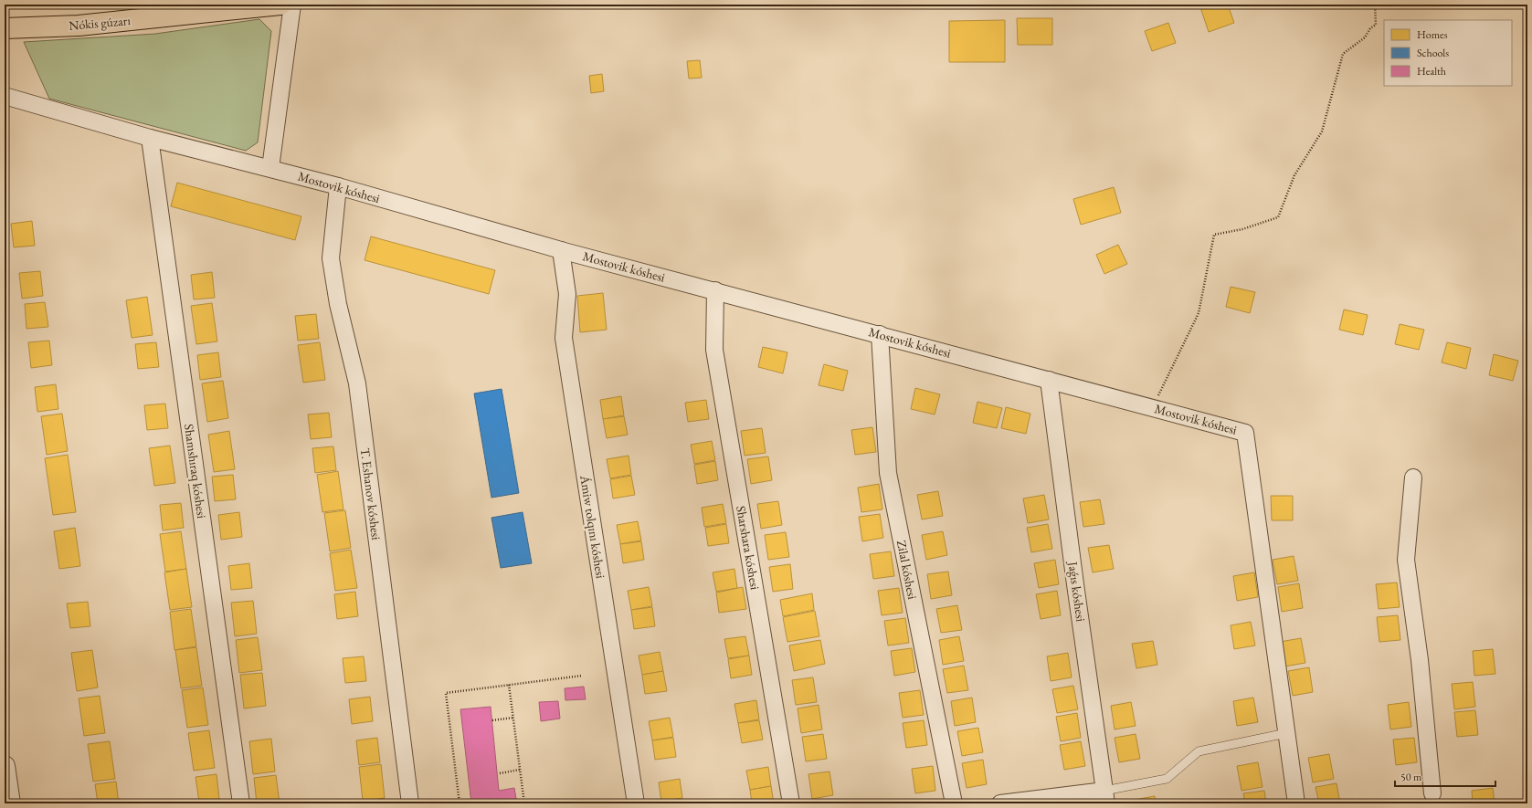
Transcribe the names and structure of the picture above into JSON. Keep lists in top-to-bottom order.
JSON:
{
  "streets": {
    "main road": ["Nókis gúzarı"],
    "street": [
      "Mostovik kóshesi",
      "Shamshıraq kóshesi",
      "T. Eshanov kóshesi",
      "Ámiw tolqını kóshesi",
      "Sharshara kóshesi",
      "Zilal kóshesi",
      "Jaǵıs kóshesi"
    ]
  },
  "crossings": [
    ["Mostovik kóshesi", "Shamshıraq kóshesi"],
    ["Mostovik kóshesi", "T. Eshanov kóshesi"],
    ["Mostovik kóshesi", "Ámiw tolqını kóshesi"],
    ["Mostovik kóshesi", "Sharshara kóshesi"],
    ["Mostovik kóshesi", "Zilal kóshesi"],
    ["Mostovik kóshesi", "Jaǵıs kóshesi"]
  ],
  "legend": ["Homes", "Schools", "Health"],
  "scale_bar": "50 m"
}
